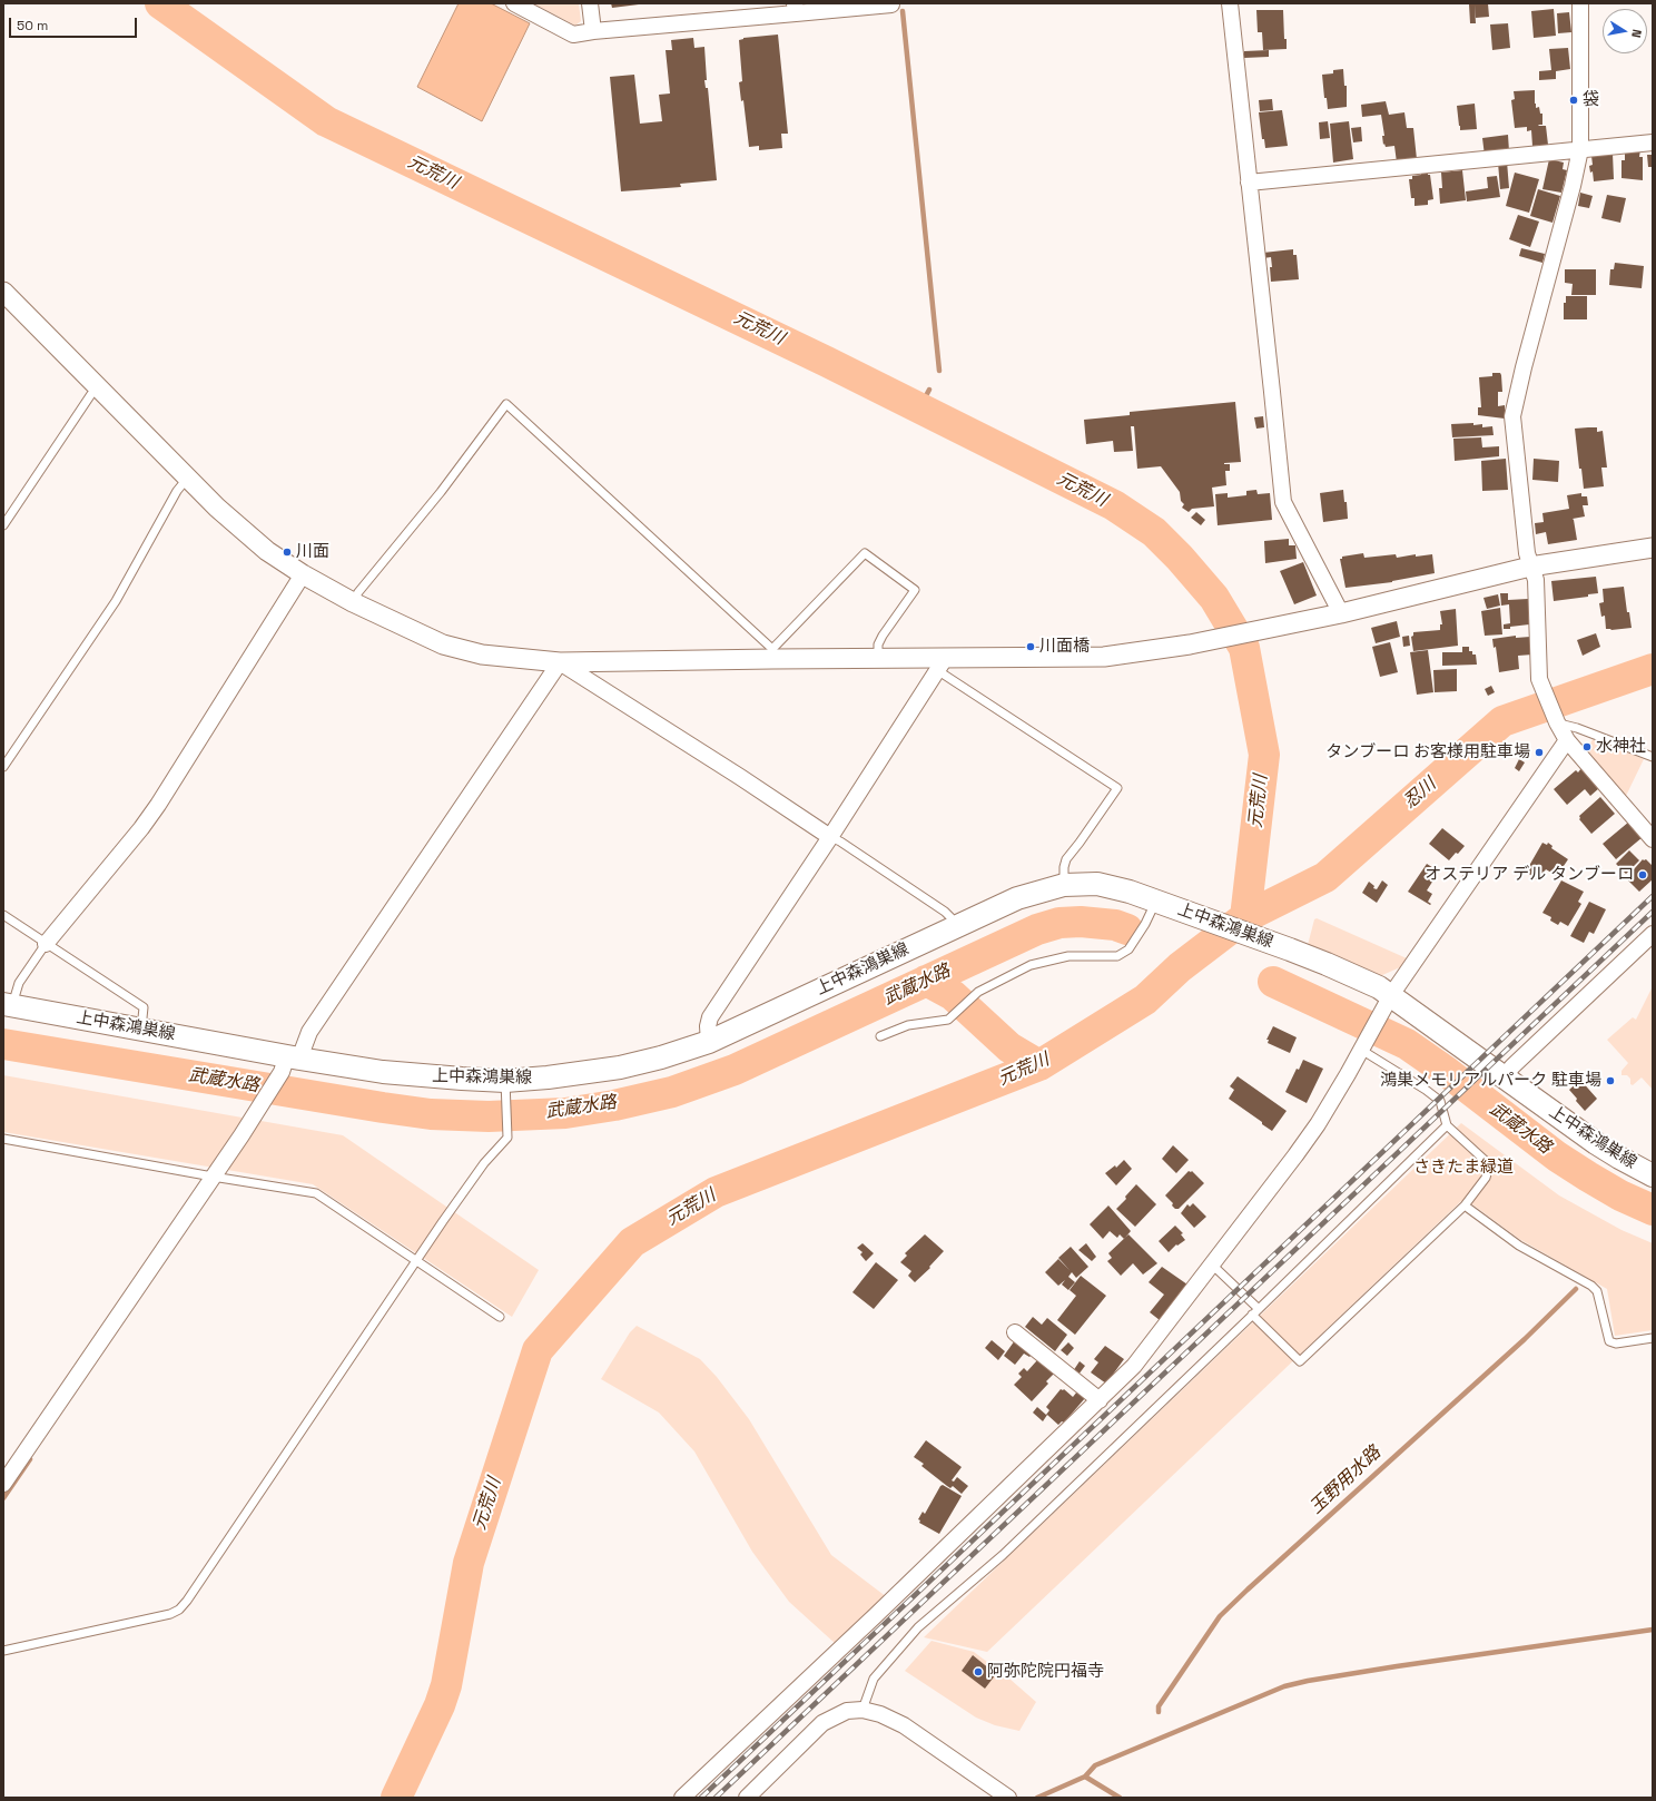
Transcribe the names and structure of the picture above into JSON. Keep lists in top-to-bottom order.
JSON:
{
  "streets": {
    "main road": ["上中森鴻巣線"]
  },
  "water": [
    "元荒川",
    "忍川",
    "武蔵水路",
    "玉野用水路"
  ],
  "parks": ["さきたま緑道"],
  "places": [
    "袋",
    "川面",
    "川面橋",
    "水神社",
    "タンブーロ お客様用駐車場",
    "オステリア デル タンブーロ",
    "鴻巣メモリアルパーク 駐車場",
    "阿弥陀院円福寺"
  ],
  "scale_bar": "50 m",
  "north": "right"
}
